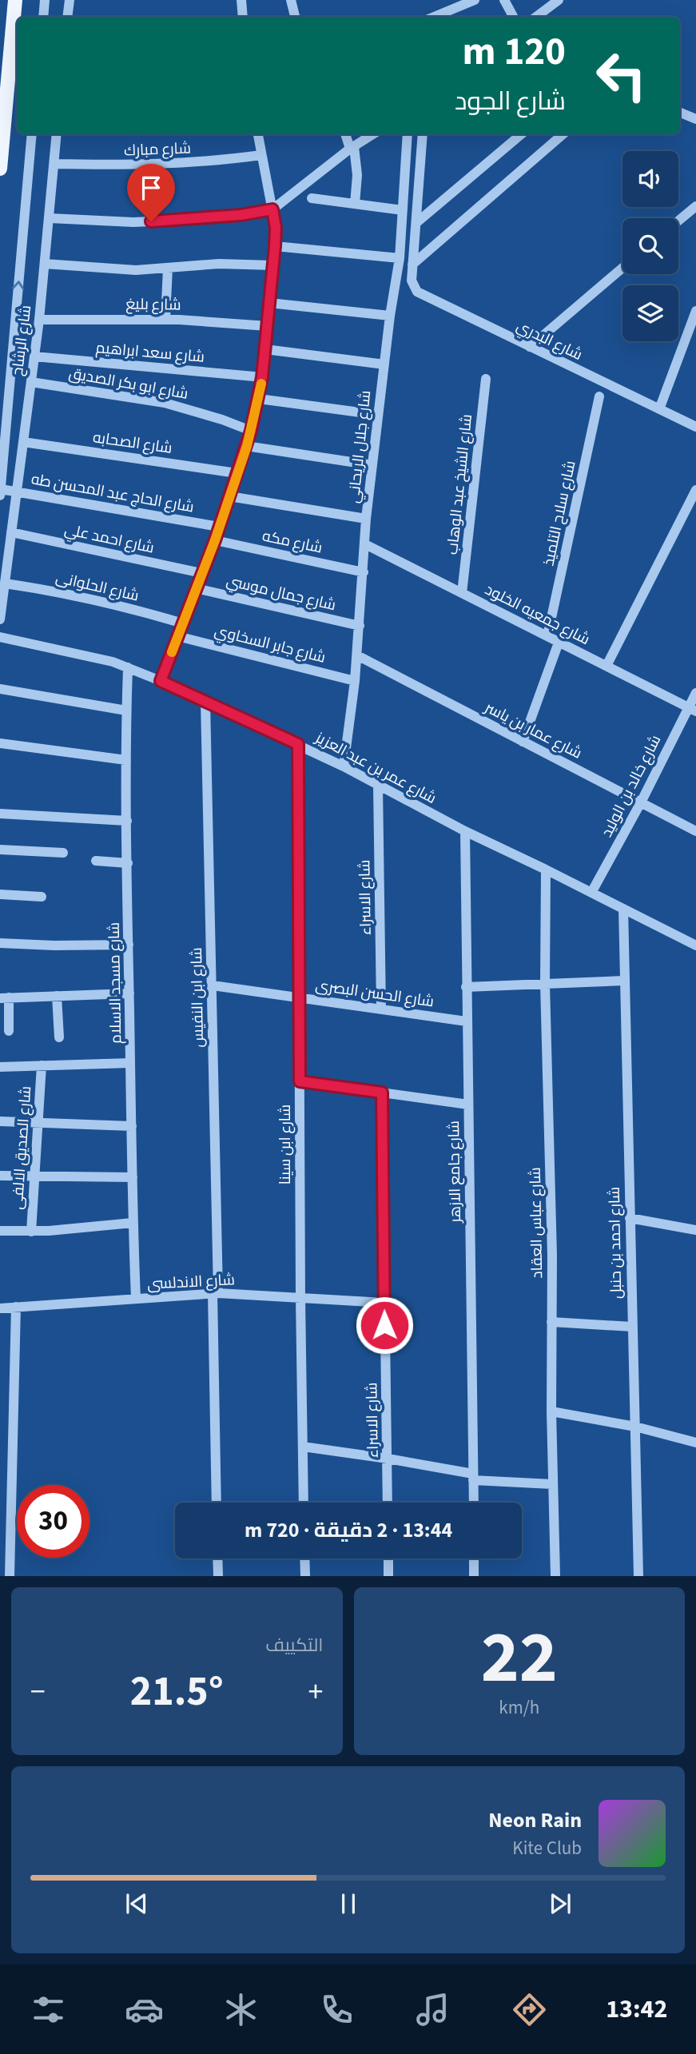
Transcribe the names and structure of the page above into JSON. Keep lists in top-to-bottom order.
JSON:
{
  "streets": {
    "street": [
      "شارع مبارك",
      "شارع بليغ",
      "شارع البدري",
      "شارع الرشاح",
      "شارع سعد ابراهيم",
      "شارع ابو بكر الصديق",
      "شارع الصحابه",
      "شارع جلال الريحاني",
      "شارع الشيخ عبد الوهاب",
      "شارع الحاج عبد المحسن طه",
      "شارع سلاح التلميذ",
      "شارع احمد علي",
      "شارع مكه",
      "شارع الحلوانى",
      "شارع جمال موسي",
      "شارع جمعيه الخلود",
      "شارع جابر السخاوي",
      "شارع عمار بن ياسر",
      "شارع عمر بن عبد العزيز",
      "شارع خالد بن الوليد",
      "شارع الاسراء",
      "شارع مسجد الاسلام",
      "شارع الحسن البصرى",
      "شارع ابن النفيس",
      "شارع ابن سينا",
      "شارع الصديق الالفى",
      "شارع جامع الازهر",
      "شارع عباس العقاد",
      "شارع احمد بن حنبل",
      "شارع الاندلسى"
    ]
  },
  "crossings": [
    ["شارع مبارك", "شارع الرشاح"],
    ["شارع بليغ", "شارع الرشاح"],
    ["شارع الرشاح", "شارع سعد ابراهيم"],
    ["شارع الرشاح", "شارع ابو بكر الصديق"],
    ["شارع الرشاح", "شارع الصحابه"],
    ["شارع الرشاح", "شارع الحاج عبد المحسن طه"],
    ["شارع الرشاح", "شارع احمد علي"],
    ["شارع الرشاح", "شارع الحلوانى"],
    ["شارع جلال الريحاني", "شارع مكه"],
    ["شارع جلال الريحاني", "شارع جمال موسي"],
    ["شارع جلال الريحاني", "شارع جمعيه الخلود"],
    ["شارع جلال الريحاني", "شارع جابر السخاوي"],
    ["شارع جلال الريحاني", "شارع عمار بن ياسر"],
    ["شارع جلال الريحاني", "شارع عمر بن عبد العزيز"],
    ["شارع الشيخ عبد الوهاب", "شارع جمعيه الخلود"],
    ["شارع سلاح التلميذ", "شارع جمعيه الخلود"],
    ["شارع جمعيه الخلود", "شارع خالد بن الوليد"],
    ["شارع عمار بن ياسر", "شارع خالد بن الوليد"],
    ["شارع عمر بن عبد العزيز", "شارع خالد بن الوليد"],
    ["شارع عمر بن عبد العزيز", "شارع الاسراء"],
    ["شارع عمر بن عبد العزيز", "شارع مسجد الاسلام"],
    ["شارع عمر بن عبد العزيز", "شارع ابن النفيس"],
    ["شارع عمر بن عبد العزيز", "شارع ابن سينا"],
    ["شارع عمر بن عبد العزيز", "شارع جامع الازهر"],
    ["شارع عمر بن عبد العزيز", "شارع عباس العقاد"],
    ["شارع عمر بن عبد العزيز", "شارع احمد بن حنبل"],
    ["شارع الاسراء", "شارع الحسن البصرى"],
    ["شارع الاسراء", "شارع الاندلسى"],
    ["شارع مسجد الاسلام", "شارع الاندلسى"],
    ["شارع الحسن البصرى", "شارع ابن النفيس"],
    ["شارع الحسن البصرى", "شارع ابن سينا"],
    ["شارع الحسن البصرى", "شارع جامع الازهر"],
    ["شارع ابن النفيس", "شارع الاندلسى"],
    ["شارع ابن سينا", "شارع الاندلسى"]
  ],
  "page": {
    "turn": ["120 m", "شارع الجود"],
    "limit": "30",
    "trip": "13:44 · 2 دقيقة · 720 m",
    "tile": [
      ["22", "km/h"],
      "التكييف"
    ],
    "heat": ["−", "21.5°", "+"],
    "song": ["Neon Rain", "Kite Club"],
    "tabs": "13:42"
  }
}
